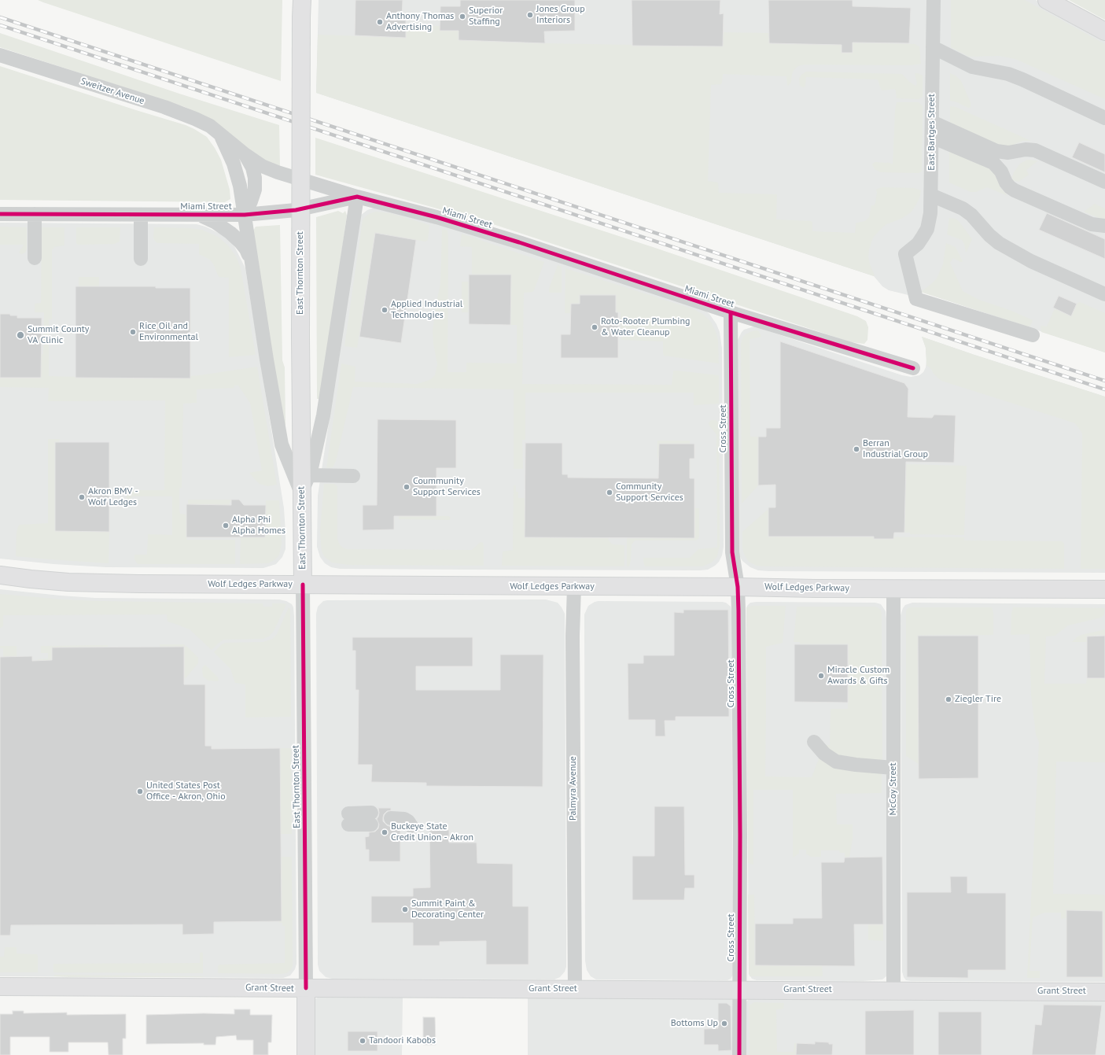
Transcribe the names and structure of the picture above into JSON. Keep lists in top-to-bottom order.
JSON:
{
  "streets": {
    "main road": ["East Thornton Street", "Wolf Ledges Parkway", "Grant Street"],
    "street": [
      "Sweitzer Avenue",
      "East Bartges Street",
      "Miami Street",
      "Cross Street",
      "Palmyra Avenue",
      "McCoy Street"
    ]
  },
  "crossings": [
    ["Sweitzer Avenue", "Miami Street"],
    ["Miami Street", "Cross Street"],
    ["East Thornton Street", "Wolf Ledges Parkway"],
    ["East Thornton Street", "Grant Street"],
    ["Cross Street", "Wolf Ledges Parkway"],
    ["Cross Street", "Grant Street"],
    ["Wolf Ledges Parkway", "Palmyra Avenue"],
    ["Wolf Ledges Parkway", "McCoy Street"],
    ["Palmyra Avenue", "Grant Street"],
    ["McCoy Street", "Grant Street"]
  ],
  "places": [
    "Jones Group Interiors",
    "Superior Staffing",
    "Anthony Thomas Advertising",
    "Applied Industrial Technologies",
    "Roto-Rooter Plumbing & Water Cleanup",
    "Rice Oil and Environmental",
    "Summit County VA Clinic",
    "Berran Industrial Group",
    "Coummunity Support Services",
    "Community Support Services",
    "Akron BMV - Wolf Ledges",
    "Alpha Phi Alpha Homes",
    "Miracle Custom Awards & Gifts",
    "Ziegler Tire",
    "United States Post Office - Akron, Ohio",
    "Buckeye State Credit Union - Akron",
    "Summit Paint & Decorating Center",
    "Bottoms Up",
    "Tandoori Kabobs"
  ]
}
